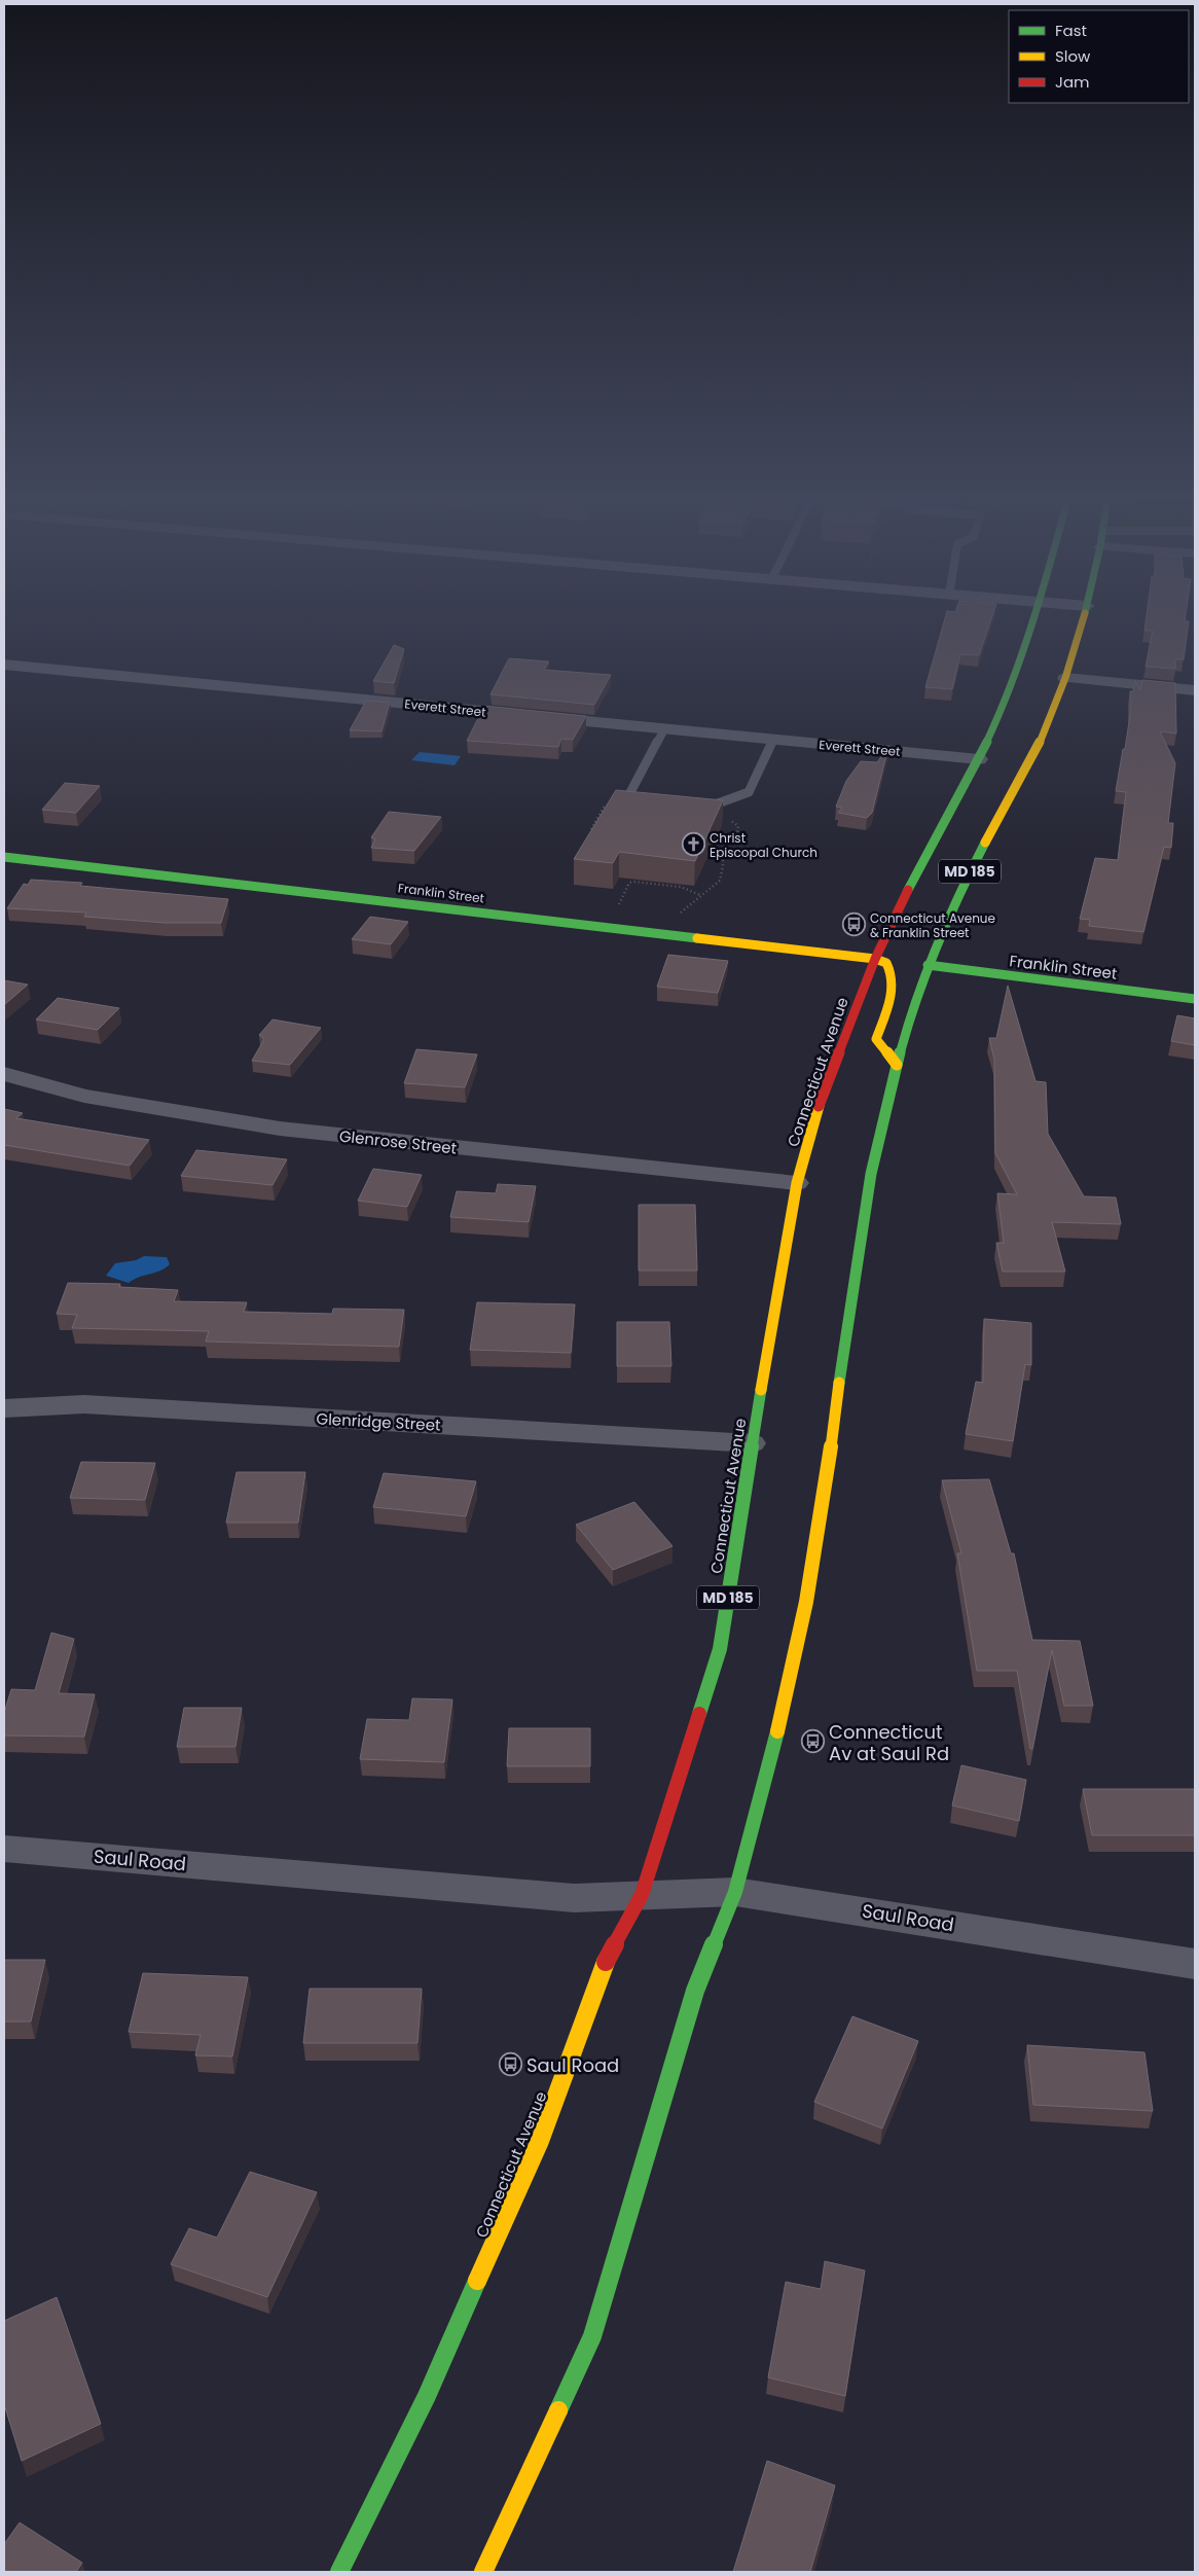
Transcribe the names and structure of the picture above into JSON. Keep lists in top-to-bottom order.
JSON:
{
  "streets": {
    "main road": ["MD 185", "Franklin Street", "Connecticut Avenue"],
    "street": [
      "Everett Street",
      "Glenrose Street",
      "Glenridge Street",
      "Saul Road"
    ]
  },
  "crossings": [
    ["Everett Street", "Connecticut Avenue"],
    ["MD 185", "Franklin Street"],
    ["MD 185", "Saul Road"],
    ["Franklin Street", "Connecticut Avenue"],
    ["Connecticut Avenue", "Glenrose Street"],
    ["Connecticut Avenue", "Glenridge Street"],
    ["Connecticut Avenue", "Saul Road"]
  ],
  "places": {
    "church": ["Christ Episcopal Church"],
    "bus stop": ["Connecticut Avenue & Franklin Street", "Connecticut Av at Saul Rd", "Saul Road"]
  },
  "legend": ["Fast", "Slow", "Jam"]
}
